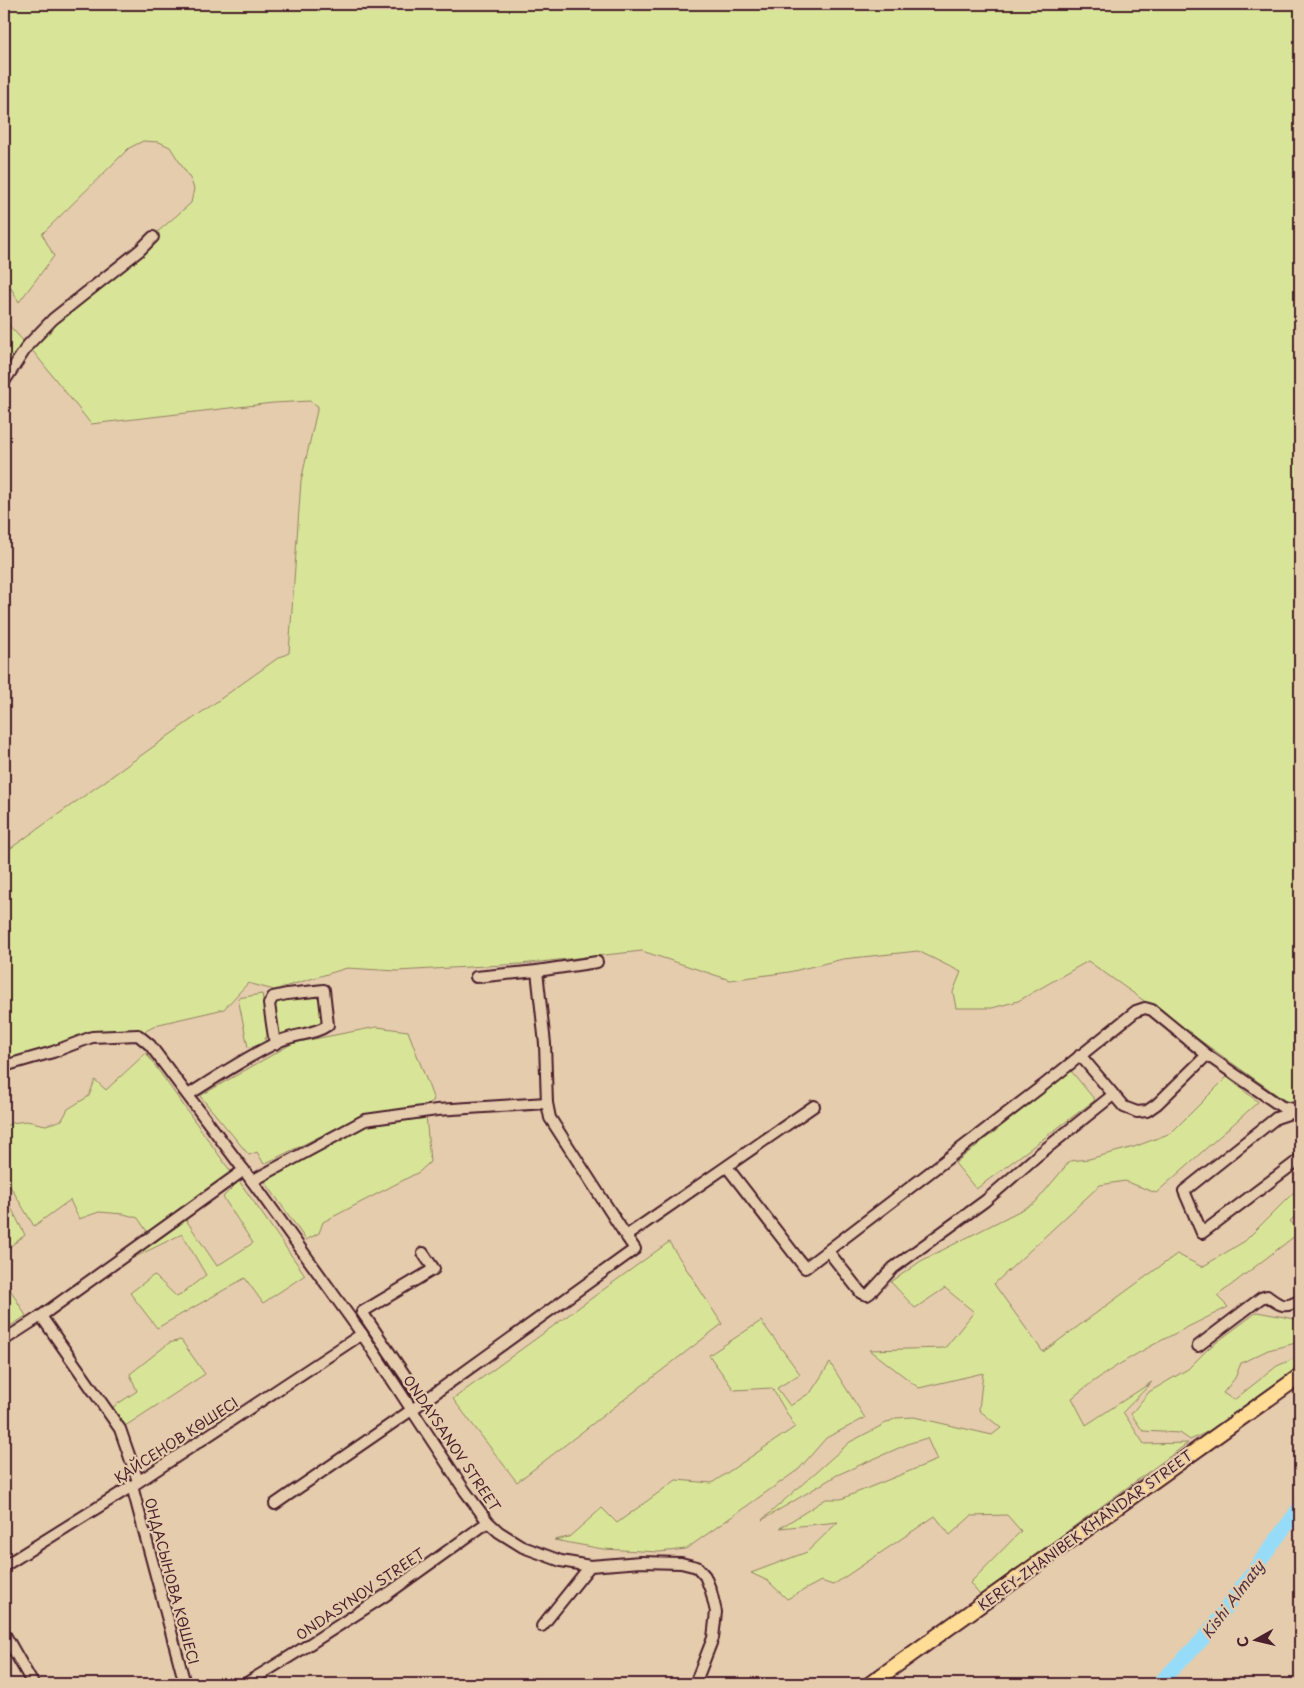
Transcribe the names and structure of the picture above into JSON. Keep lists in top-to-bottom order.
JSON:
{
  "streets": {
    "main road": ["KEREY-ZHANIBEK KHANDAR STREET"],
    "street": [
      "ҚАЙСЕНОВ КӨШЕСІ",
      "ONDAYSANOV STREET",
      "ОНДАСЫНОВА КӨШЕСІ",
      "ONDASYNOV STREET"
    ]
  },
  "crossings": [
    ["ҚАЙСЕНОВ КӨШЕСІ", "ONDAYSANOV STREET"],
    ["ҚАЙСЕНОВ КӨШЕСІ", "ОНДАСЫНОВА КӨШЕСІ"],
    ["ONDAYSANOV STREET", "ONDASYNOV STREET"]
  ],
  "water": ["Kіshі Almaty"],
  "north": "left"
}
